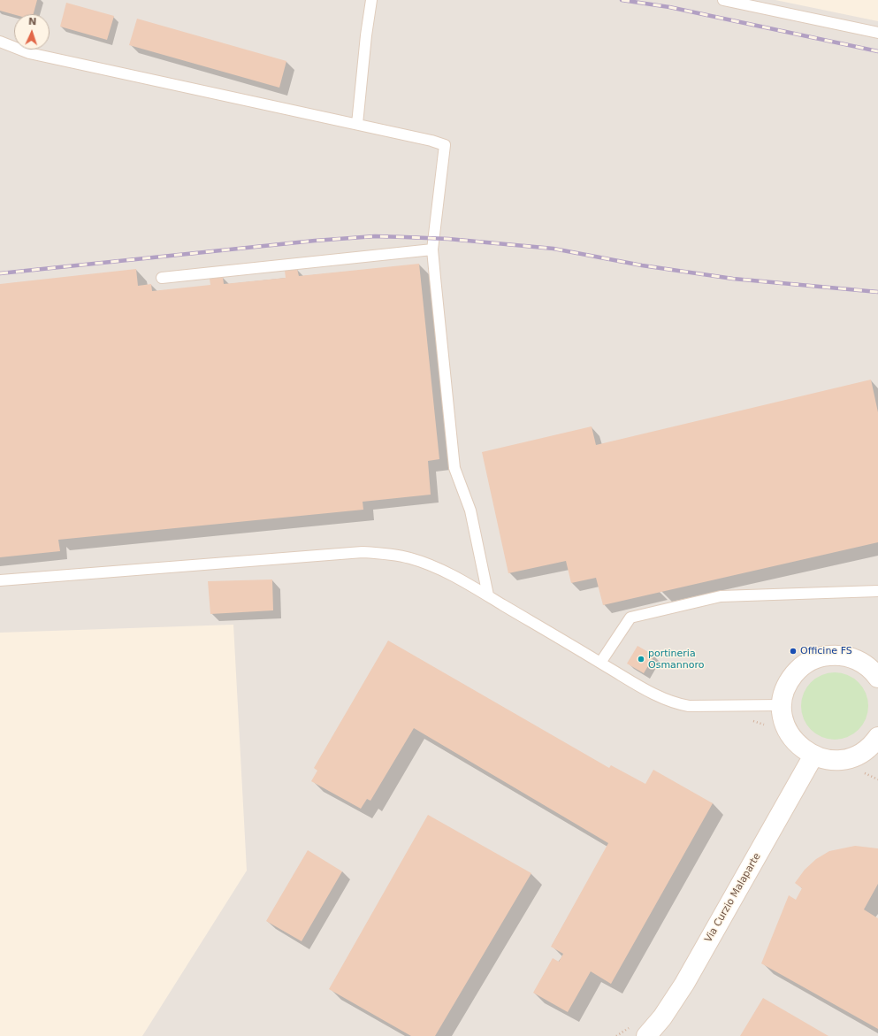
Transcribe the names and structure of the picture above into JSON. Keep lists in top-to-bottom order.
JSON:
{
  "streets": {
    "street": ["Via Curzio Malaparte"]
  },
  "places": ["Officine FS", "portineria Osmannoro"],
  "north": "top"
}
